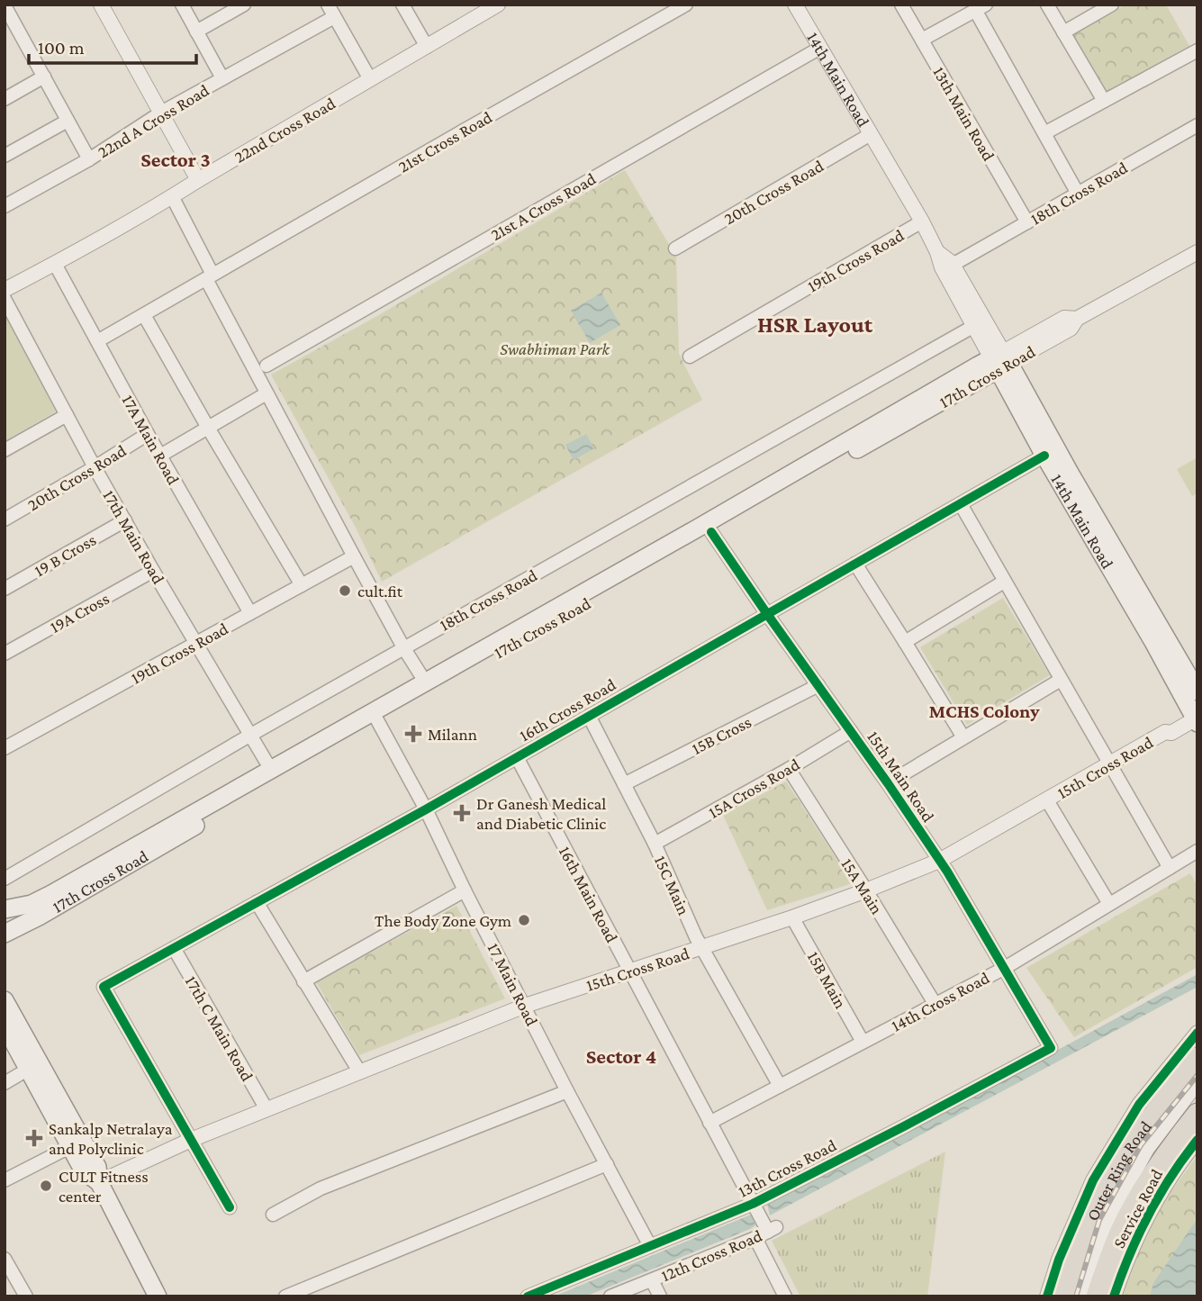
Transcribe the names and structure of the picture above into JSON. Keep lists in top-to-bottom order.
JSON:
{
  "streets": {
    "highway": ["Outer Ring Road"],
    "main road": ["14th Main Road", "17th Cross Road"],
    "street": [
      "13th Main Road",
      "22nd A Cross Road",
      "22nd Cross Road",
      "21st Cross Road",
      "20th Cross Road",
      "18th Cross Road",
      "21st A Cross Road",
      "19th Cross Road",
      "17A Main Road",
      "17th Main Road",
      "19 B Cross",
      "19A Cross",
      "16th Cross Road",
      "15B Cross",
      "15th Cross Road",
      "15th Main Road",
      "15A Cross Road",
      "15C Main",
      "15A Main",
      "16th Main Road",
      "15B Main",
      "17 Main Road",
      "14th Cross Road",
      "17th C Main Road",
      "13th Cross Road",
      "Service Road",
      "12th Cross Road"
    ]
  },
  "crossings": [
    ["14th Main Road", "20th Cross Road"],
    ["14th Main Road", "18th Cross Road"],
    ["14th Main Road", "21st A Cross Road"],
    ["14th Main Road", "19th Cross Road"],
    ["14th Main Road", "17th Cross Road"],
    ["14th Main Road", "16th Cross Road"],
    ["14th Main Road", "15th Cross Road"],
    ["13th Main Road", "18th Cross Road"],
    ["22nd Cross Road", "17A Main Road"],
    ["21st Cross Road", "17A Main Road"],
    ["20th Cross Road", "17A Main Road"],
    ["20th Cross Road", "17th Main Road"],
    ["18th Cross Road", "17th Main Road"],
    ["19th Cross Road", "17A Main Road"],
    ["19th Cross Road", "17th Main Road"],
    ["17th Cross Road", "17th Main Road"],
    ["17th Cross Road", "15th Main Road"],
    ["17th Cross Road", "17 Main Road"],
    ["17th Main Road", "19 B Cross"],
    ["17th Main Road", "19A Cross"],
    ["16th Cross Road", "15th Cross Road"],
    ["16th Cross Road", "15th Main Road"],
    ["16th Cross Road", "15C Main"],
    ["16th Cross Road", "16th Main Road"],
    ["16th Cross Road", "17 Main Road"],
    ["16th Cross Road", "17th C Main Road"],
    ["15B Cross", "15th Main Road"],
    ["15B Cross", "15C Main"],
    ["15th Cross Road", "15th Main Road"],
    ["15th Cross Road", "15C Main"],
    ["15th Cross Road", "15A Main"],
    ["15th Cross Road", "16th Main Road"],
    ["15th Cross Road", "15B Main"],
    ["15th Cross Road", "17 Main Road"],
    ["15th Cross Road", "17th C Main Road"],
    ["15th Main Road", "15A Cross Road"],
    ["15th Main Road", "14th Cross Road"],
    ["15th Main Road", "13th Cross Road"],
    ["15A Cross Road", "15C Main"],
    ["15A Cross Road", "15A Main"],
    ["15C Main", "14th Cross Road"],
    ["15A Main", "14th Cross Road"],
    ["16th Main Road", "14th Cross Road"],
    ["16th Main Road", "13th Cross Road"],
    ["16th Main Road", "12th Cross Road"],
    ["15B Main", "14th Cross Road"],
    ["17 Main Road", "13th Cross Road"],
    ["13th Cross Road", "12th Cross Road"]
  ],
  "districts": [
    "Sector 3",
    "HSR Layout",
    "MCHS Colony",
    "Sector 4"
  ],
  "parks": ["Swabhiman Park"],
  "places": {
    "other": ["cult.fit", "The Body Zone Gym", "CULT Fitness center"],
    "health": ["Milann", "Dr Ganesh Medical and Diabetic Clinic", "Sankalp Netralaya and Polyclinic"]
  },
  "scale_bar": "100 m"
}
